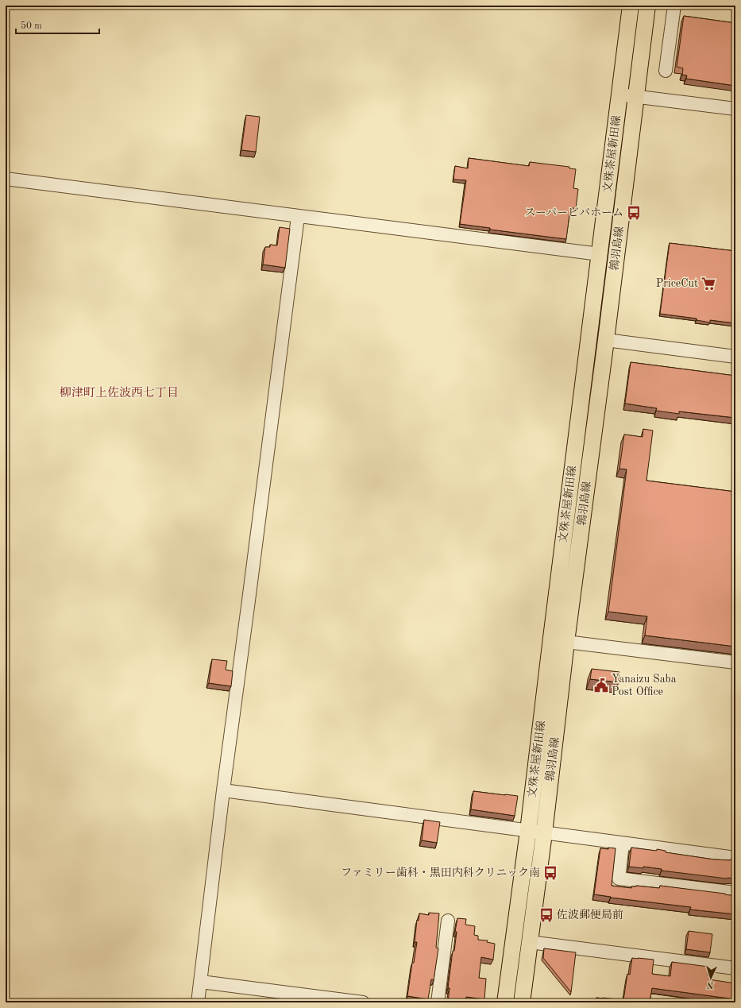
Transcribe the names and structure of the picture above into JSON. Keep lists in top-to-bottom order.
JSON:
{
  "streets": {
    "main road": ["文殊茶屋新田線", "鶉羽島線"]
  },
  "districts": ["柳津町上佐波西七丁目"],
  "places": {
    "bus stop": ["スーパービバホーム", "ファミリー歯科・黒田内科クリニック南", "佐波郵便局前"],
    "supermarket": ["PriceCut"],
    "public building": ["Yanaizu Saba Post Office"]
  },
  "scale_bar": "50 m",
  "north": "bottom"
}
